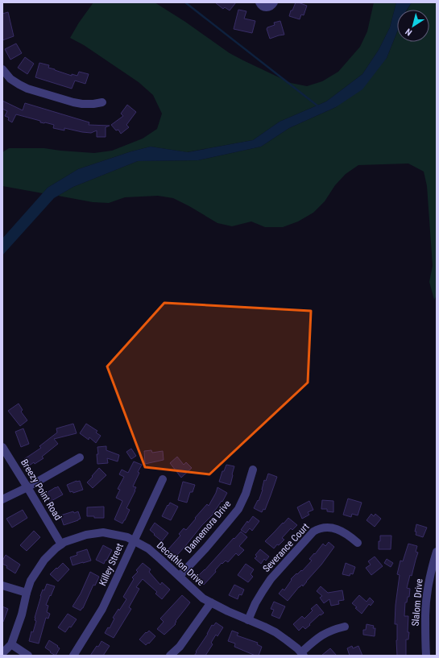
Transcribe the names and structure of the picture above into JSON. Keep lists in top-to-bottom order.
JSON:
{
  "streets": {
    "street": [
      "Breezy Point Road",
      "Dannemora Drive",
      "Severance Court",
      "Decathlon Drive",
      "Killey Street",
      "Slalom Drive"
    ]
  },
  "crossings": [
    ["Breezy Point Road", "Decathlon Drive"],
    ["Dannemora Drive", "Decathlon Drive"],
    ["Severance Court", "Decathlon Drive"],
    ["Decathlon Drive", "Killey Street"]
  ],
  "north": "bottom left"
}
